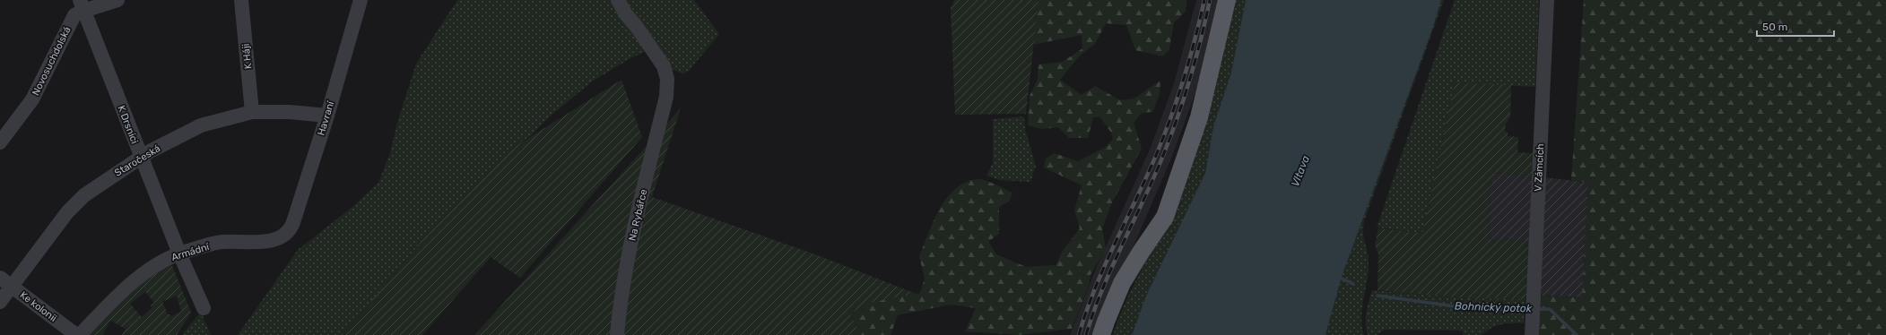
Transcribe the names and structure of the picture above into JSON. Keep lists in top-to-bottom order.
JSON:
{
  "streets": {
    "street": [
      "K Háji",
      "Novosuchdolská",
      "Havraní",
      "K Drsnici",
      "Staročeská",
      "V Zámcích",
      "Na Rybářce",
      "Armádní",
      "Ke kolonii"
    ]
  },
  "crossings": [
    ["K Háji", "Staročeská"],
    ["Novosuchdolská", "K Drsnici"],
    ["Havraní", "Staročeská"],
    ["Havraní", "Armádní"],
    ["K Drsnici", "Staročeská"],
    ["K Drsnici", "Armádní"],
    ["Staročeská", "Ke kolonii"]
  ],
  "water": ["Vltava", "Bohnický potok"],
  "scale_bar": "50 m"
}
